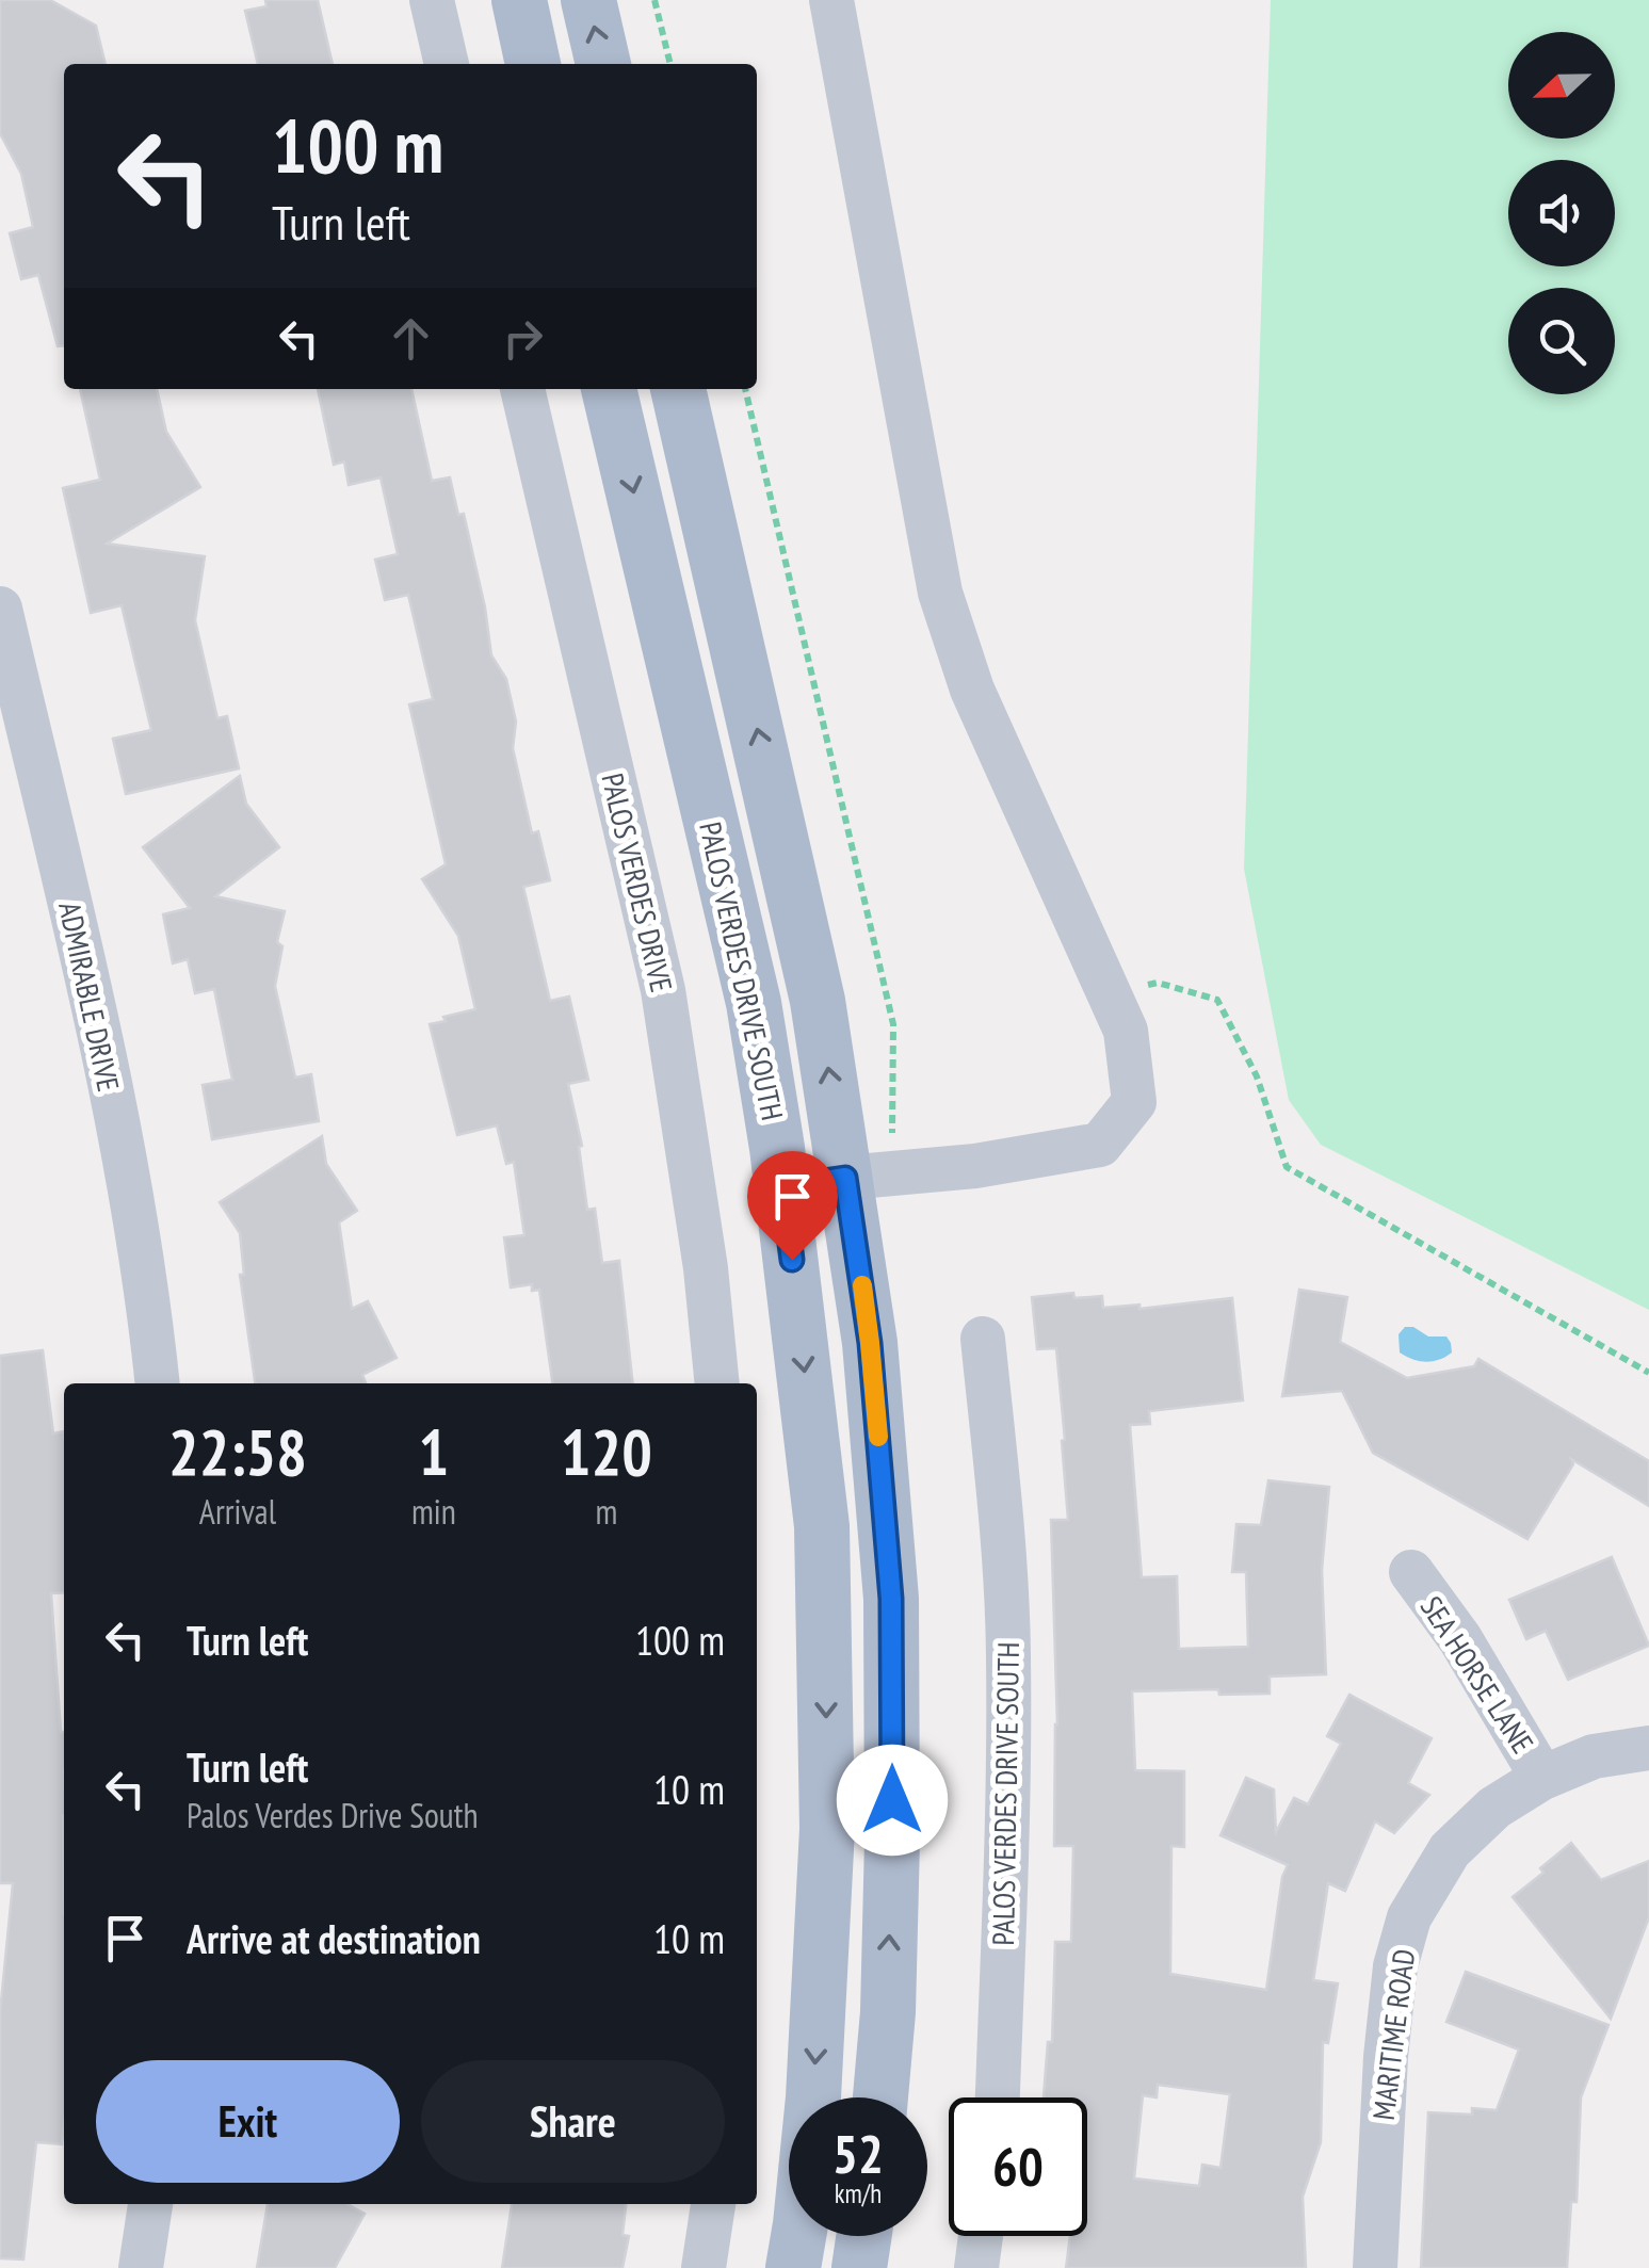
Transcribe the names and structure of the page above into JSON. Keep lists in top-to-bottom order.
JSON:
{
  "streets": {
    "main road": ["PALOS VERDES DRIVE SOUTH"],
    "street": [
      "PALOS VERDES DRIVE",
      "ADMIRABLE DRIVE",
      "SEA HORSE LANE",
      "MARITIME ROAD"
    ]
  },
  "crossings": [
    ["SEA HORSE LANE", "MARITIME ROAD"]
  ],
  "north": "left",
  "page": {
    "turn": ["100 m", "Turn left"],
    "eta": [
      "22:58",
      "Arrival",
      "1",
      "min",
      "120",
      "m"
    ],
    "list": [
      {
        "name": "Turn left",
        "value": "100 m"
      },
      {
        "name": "Turn left",
        "note": "Palos Verdes Drive South",
        "value": "10 m"
      },
      {
        "name": "Arrive at destination",
        "value": "10 m"
      }
    ],
    "buttons": ["Exit", "Share"],
    "speed": "52 km/h",
    "limit": "60"
  }
}
